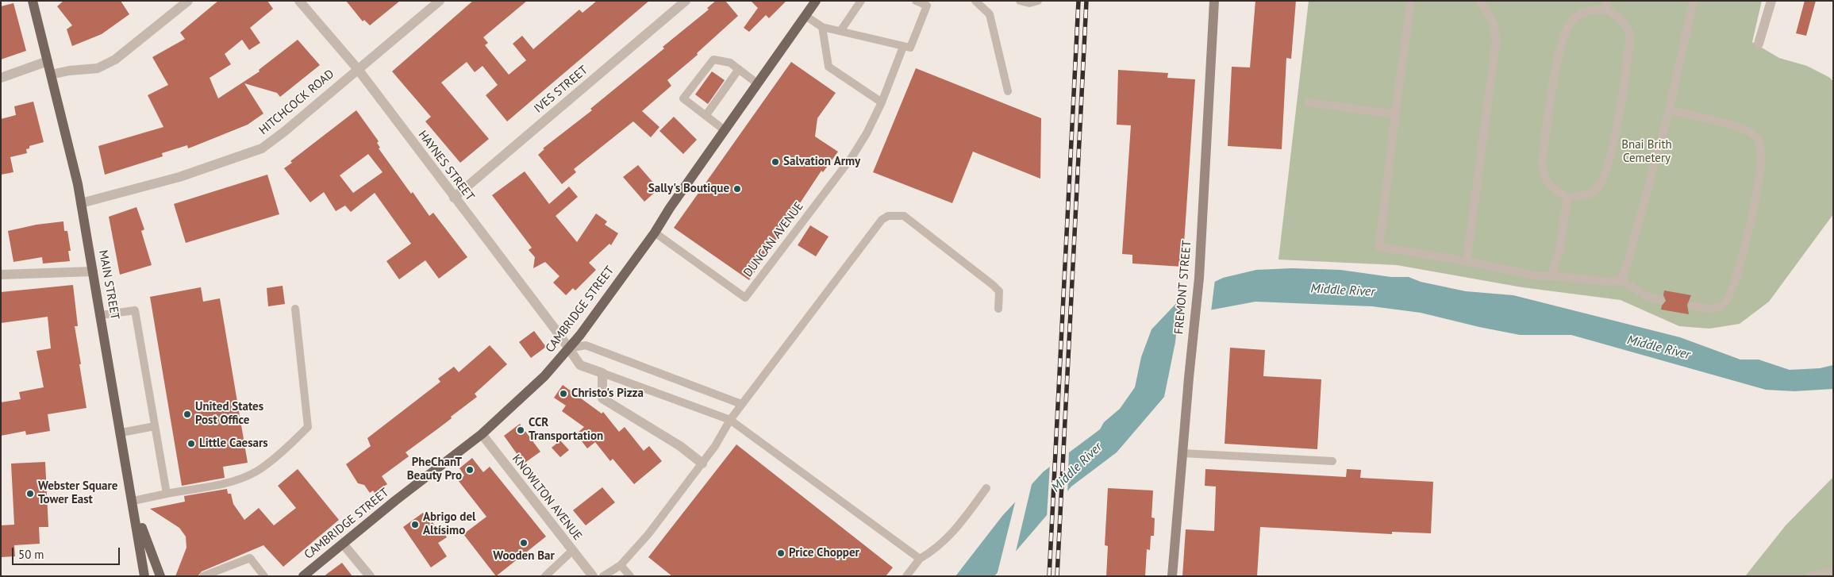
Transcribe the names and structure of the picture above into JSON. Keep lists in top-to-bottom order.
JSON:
{
  "streets": {
    "main road": ["MAIN STREET", "CAMBRIDGE STREET"],
    "street": [
      "IVES STREET",
      "HITCHCOCK ROAD",
      "HAYNES STREET",
      "FREMONT STREET",
      "KNOWLTON AVENUE"
    ],
    "lane": ["DUNCAN AVENUE"]
  },
  "crossings": [
    ["IVES STREET", "HAYNES STREET"],
    ["HITCHCOCK ROAD", "HAYNES STREET"],
    ["HITCHCOCK ROAD", "MAIN STREET"],
    ["HAYNES STREET", "CAMBRIDGE STREET"],
    ["DUNCAN AVENUE", "CAMBRIDGE STREET"],
    ["CAMBRIDGE STREET", "KNOWLTON AVENUE"]
  ],
  "water": ["Middle River"],
  "parks": ["Bnai Brith Cemetery"],
  "places": [
    "Salvation Army",
    "Sally's Boutique",
    "Christo's Pizza",
    "United States Post Office",
    "CCR Transportation",
    "Little Caesars",
    "PheChanT Beauty Pro",
    "Webster Square Tower East",
    "Abrigo del Altísimo",
    "Wooden Bar",
    "Price Chopper"
  ],
  "scale_bar": "50 m"
}
